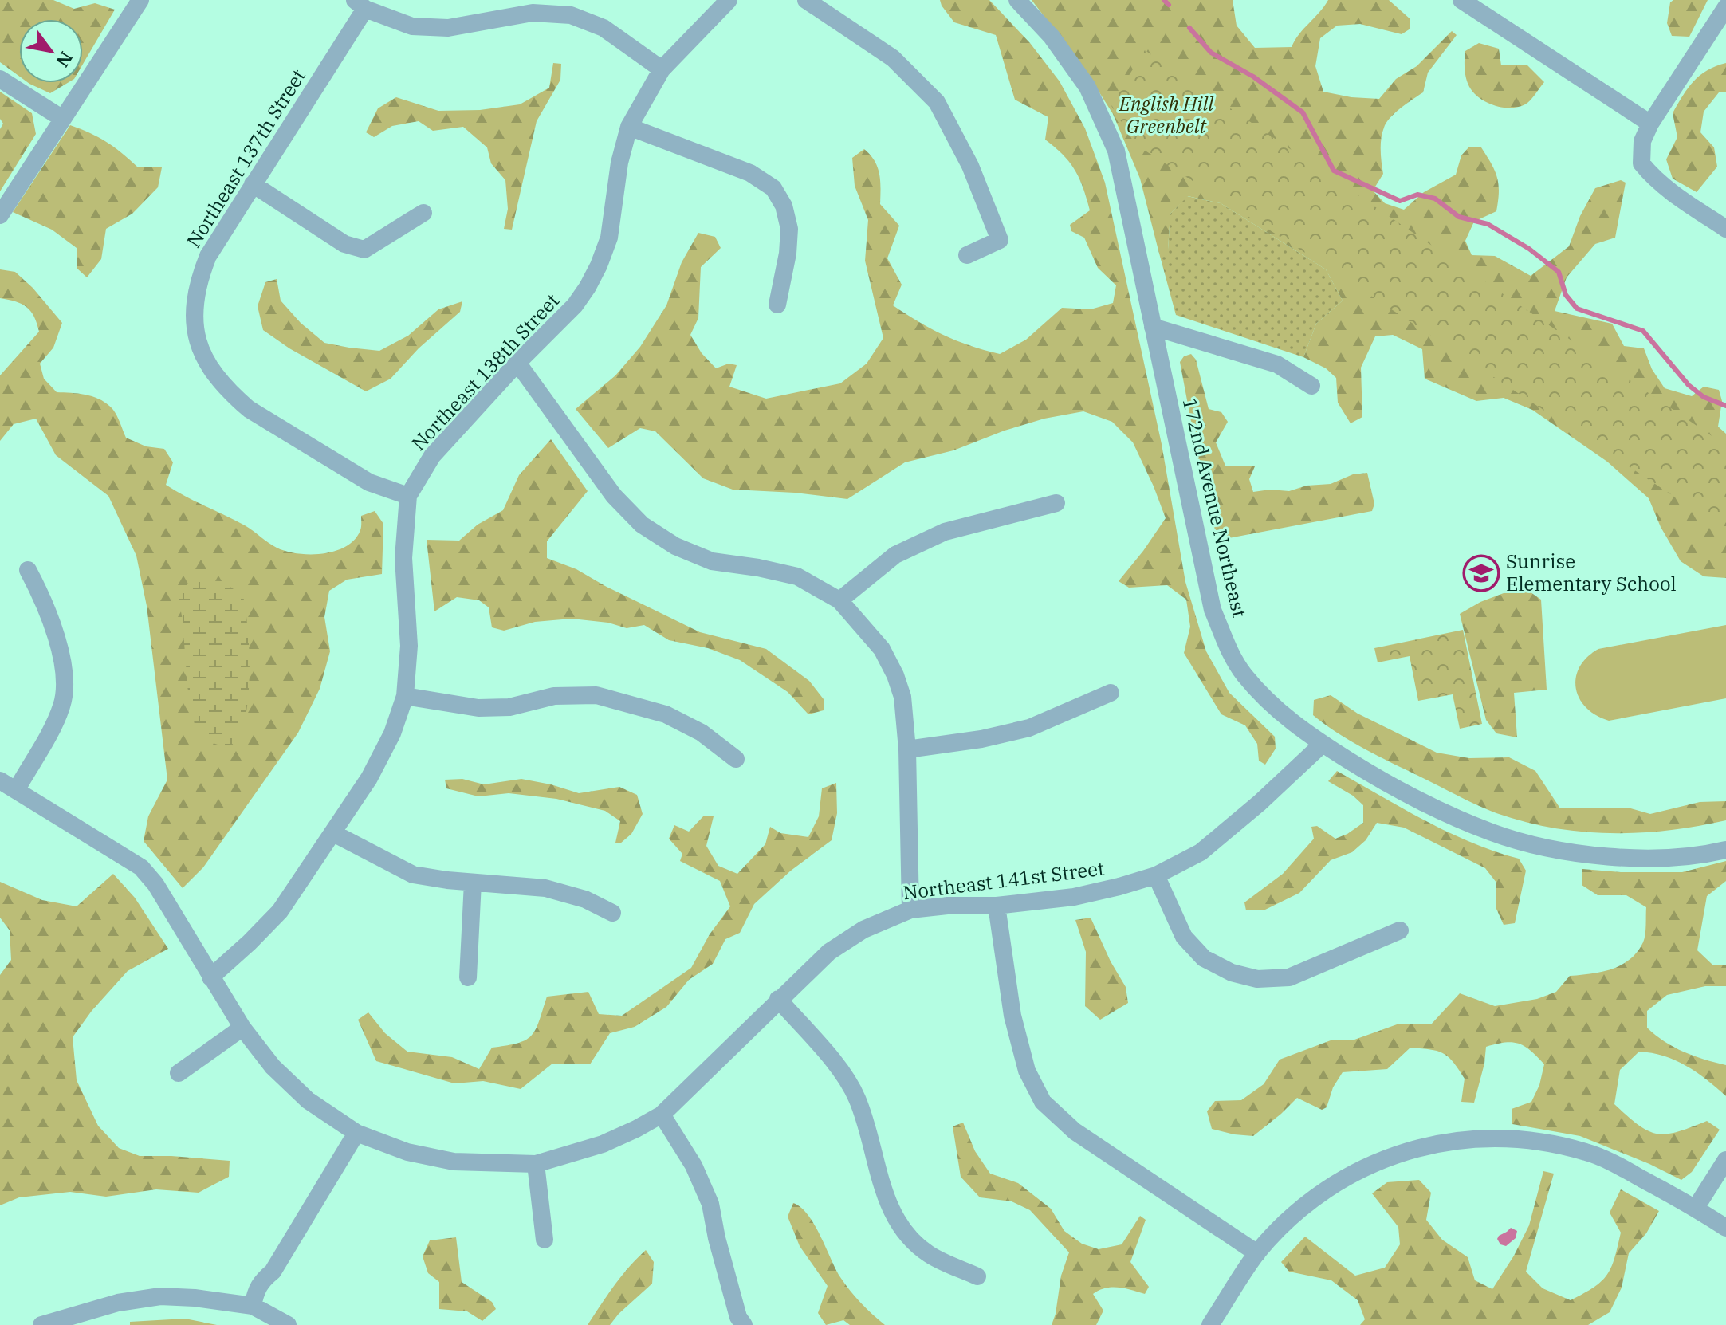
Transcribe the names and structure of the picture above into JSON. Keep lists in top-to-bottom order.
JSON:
{
  "streets": {
    "street": [
      "Northeast 137th Street",
      "Northeast 138th Street",
      "172nd Avenue Northeast",
      "Northeast 141st Street"
    ]
  },
  "crossings": [
    ["Northeast 137th Street", "Northeast 138th Street"],
    ["Northeast 138th Street", "Northeast 141st Street"],
    ["172nd Avenue Northeast", "Northeast 141st Street"]
  ],
  "parks": ["English Hill Greenbelt"],
  "places": {
    "school or university": ["Sunrise Elementary School"]
  },
  "north": "bottom right"
}
